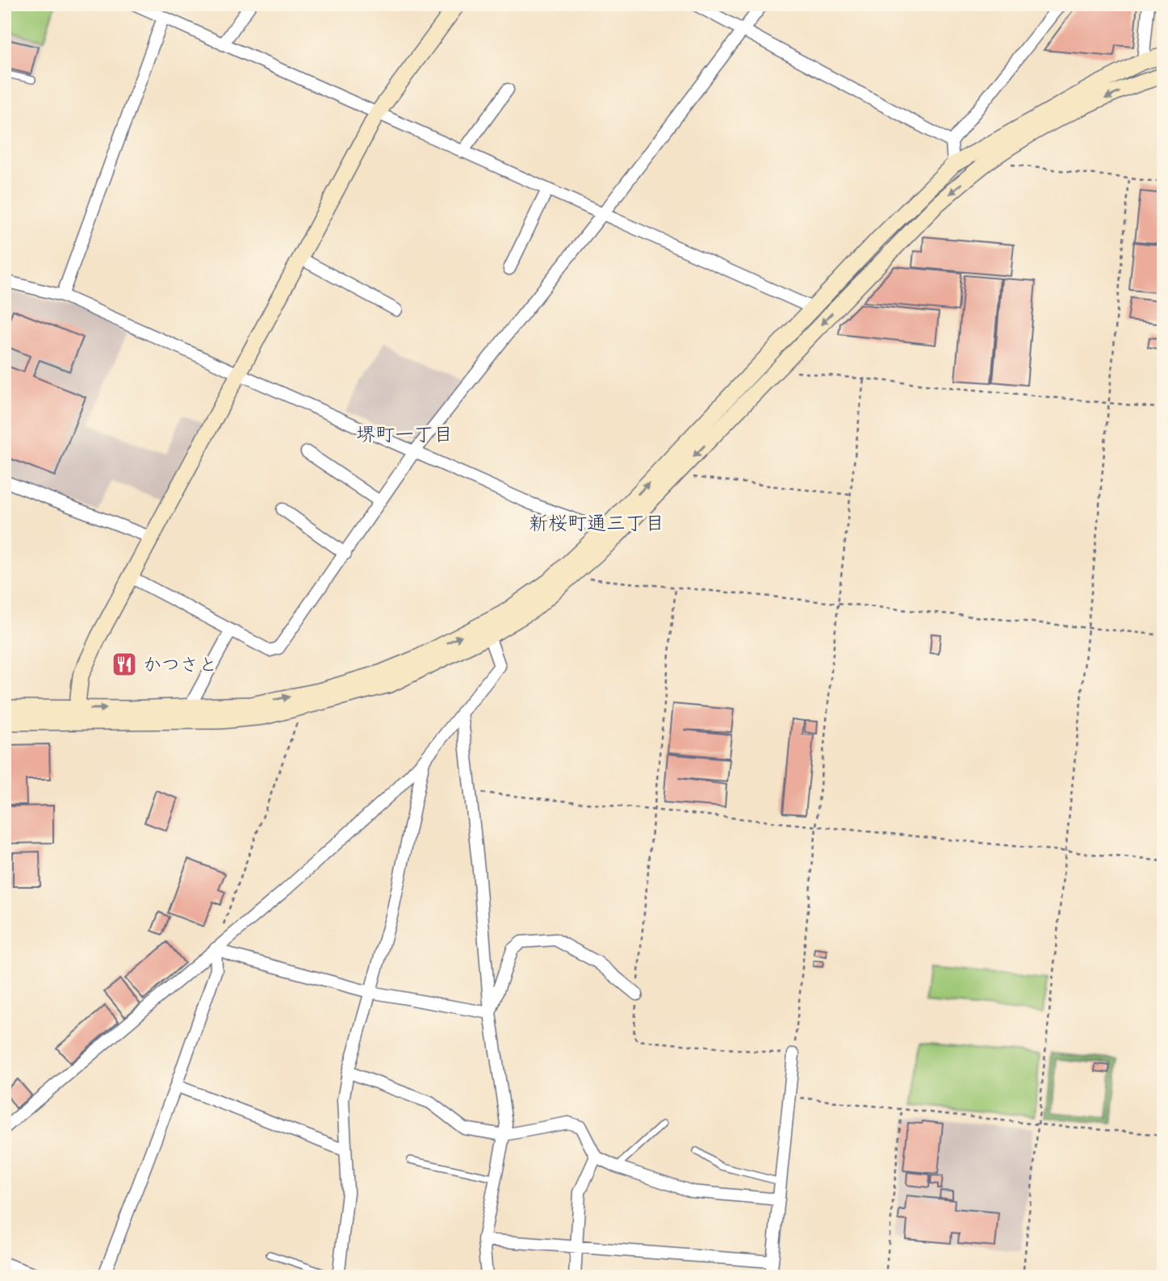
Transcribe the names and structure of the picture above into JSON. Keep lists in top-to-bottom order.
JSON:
{
  "districts": ["堺町一丁目", "新桜町通三丁目"],
  "places": {
    "restaurant": ["かつさと"]
  }
}
